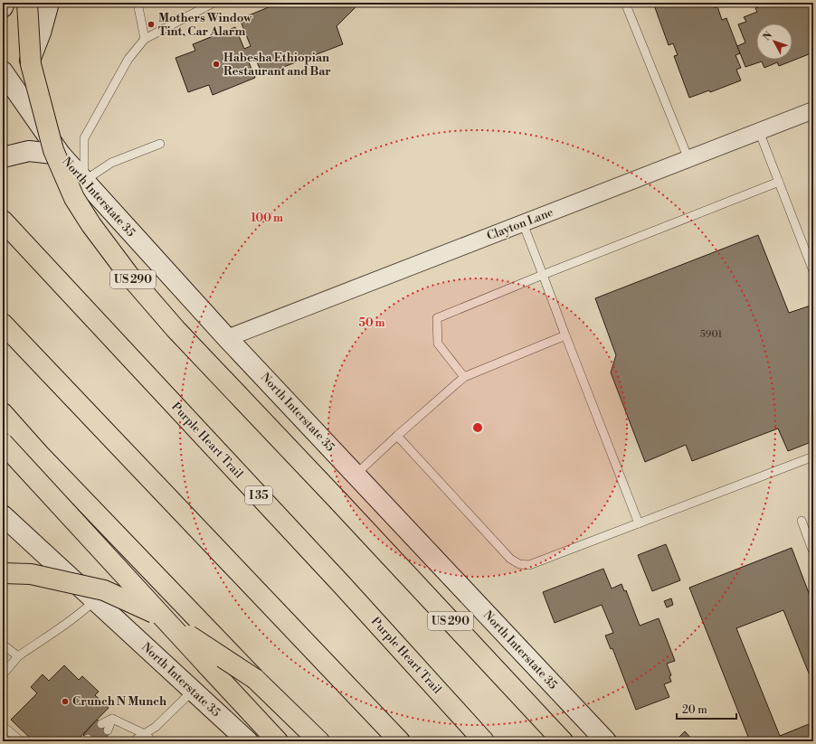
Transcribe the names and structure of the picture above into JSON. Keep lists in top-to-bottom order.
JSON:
{
  "streets": {
    "highway": ["US 290", "Purple Heart Trail", "I 35"],
    "main road": ["North Interstate 35"],
    "street": ["Clayton Lane"]
  },
  "crossings": [
    ["North Interstate 35", "Clayton Lane"]
  ],
  "places": ["Mothers Window Tint, Car Alarm", "Habesha Ethiopian Restaurant and Bar", "Crunch N Munch"],
  "house_numbers": ["5901"],
  "scale_bar": "20 m",
  "north": "top left",
  "rings": ["100 m", "50 m"]
}
